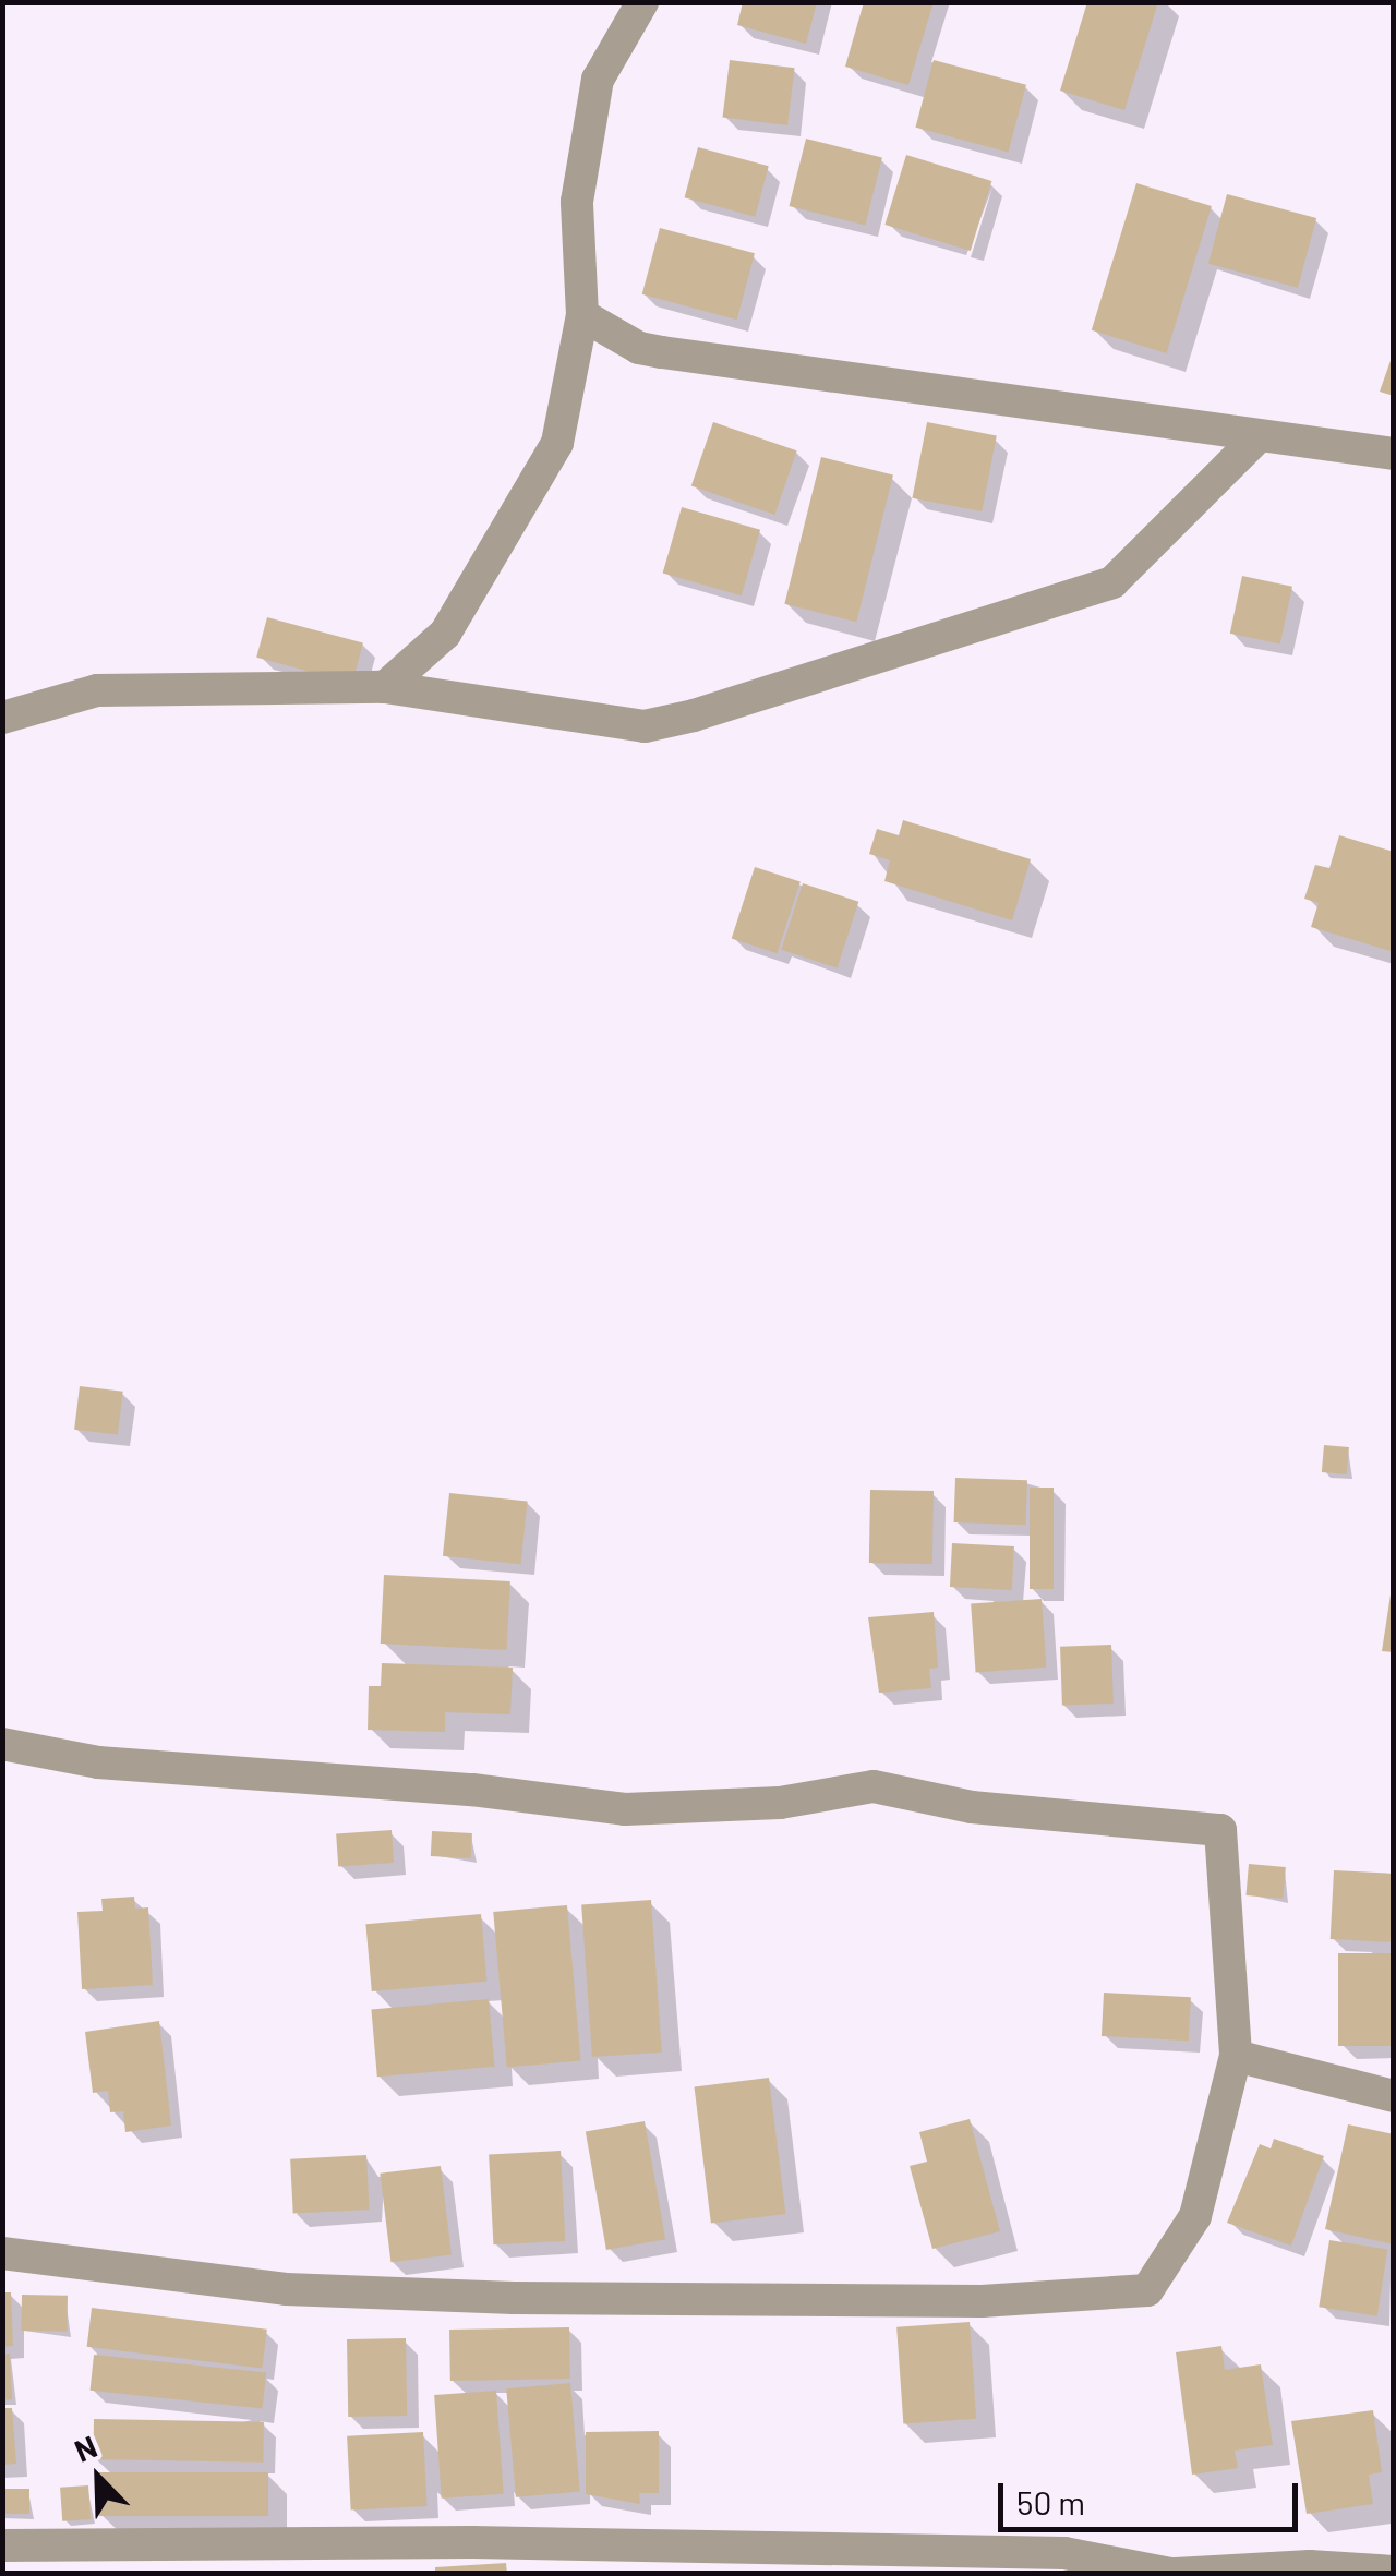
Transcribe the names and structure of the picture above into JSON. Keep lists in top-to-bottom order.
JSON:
{
  "scale_bar": "50 m",
  "north": "top left"
}
